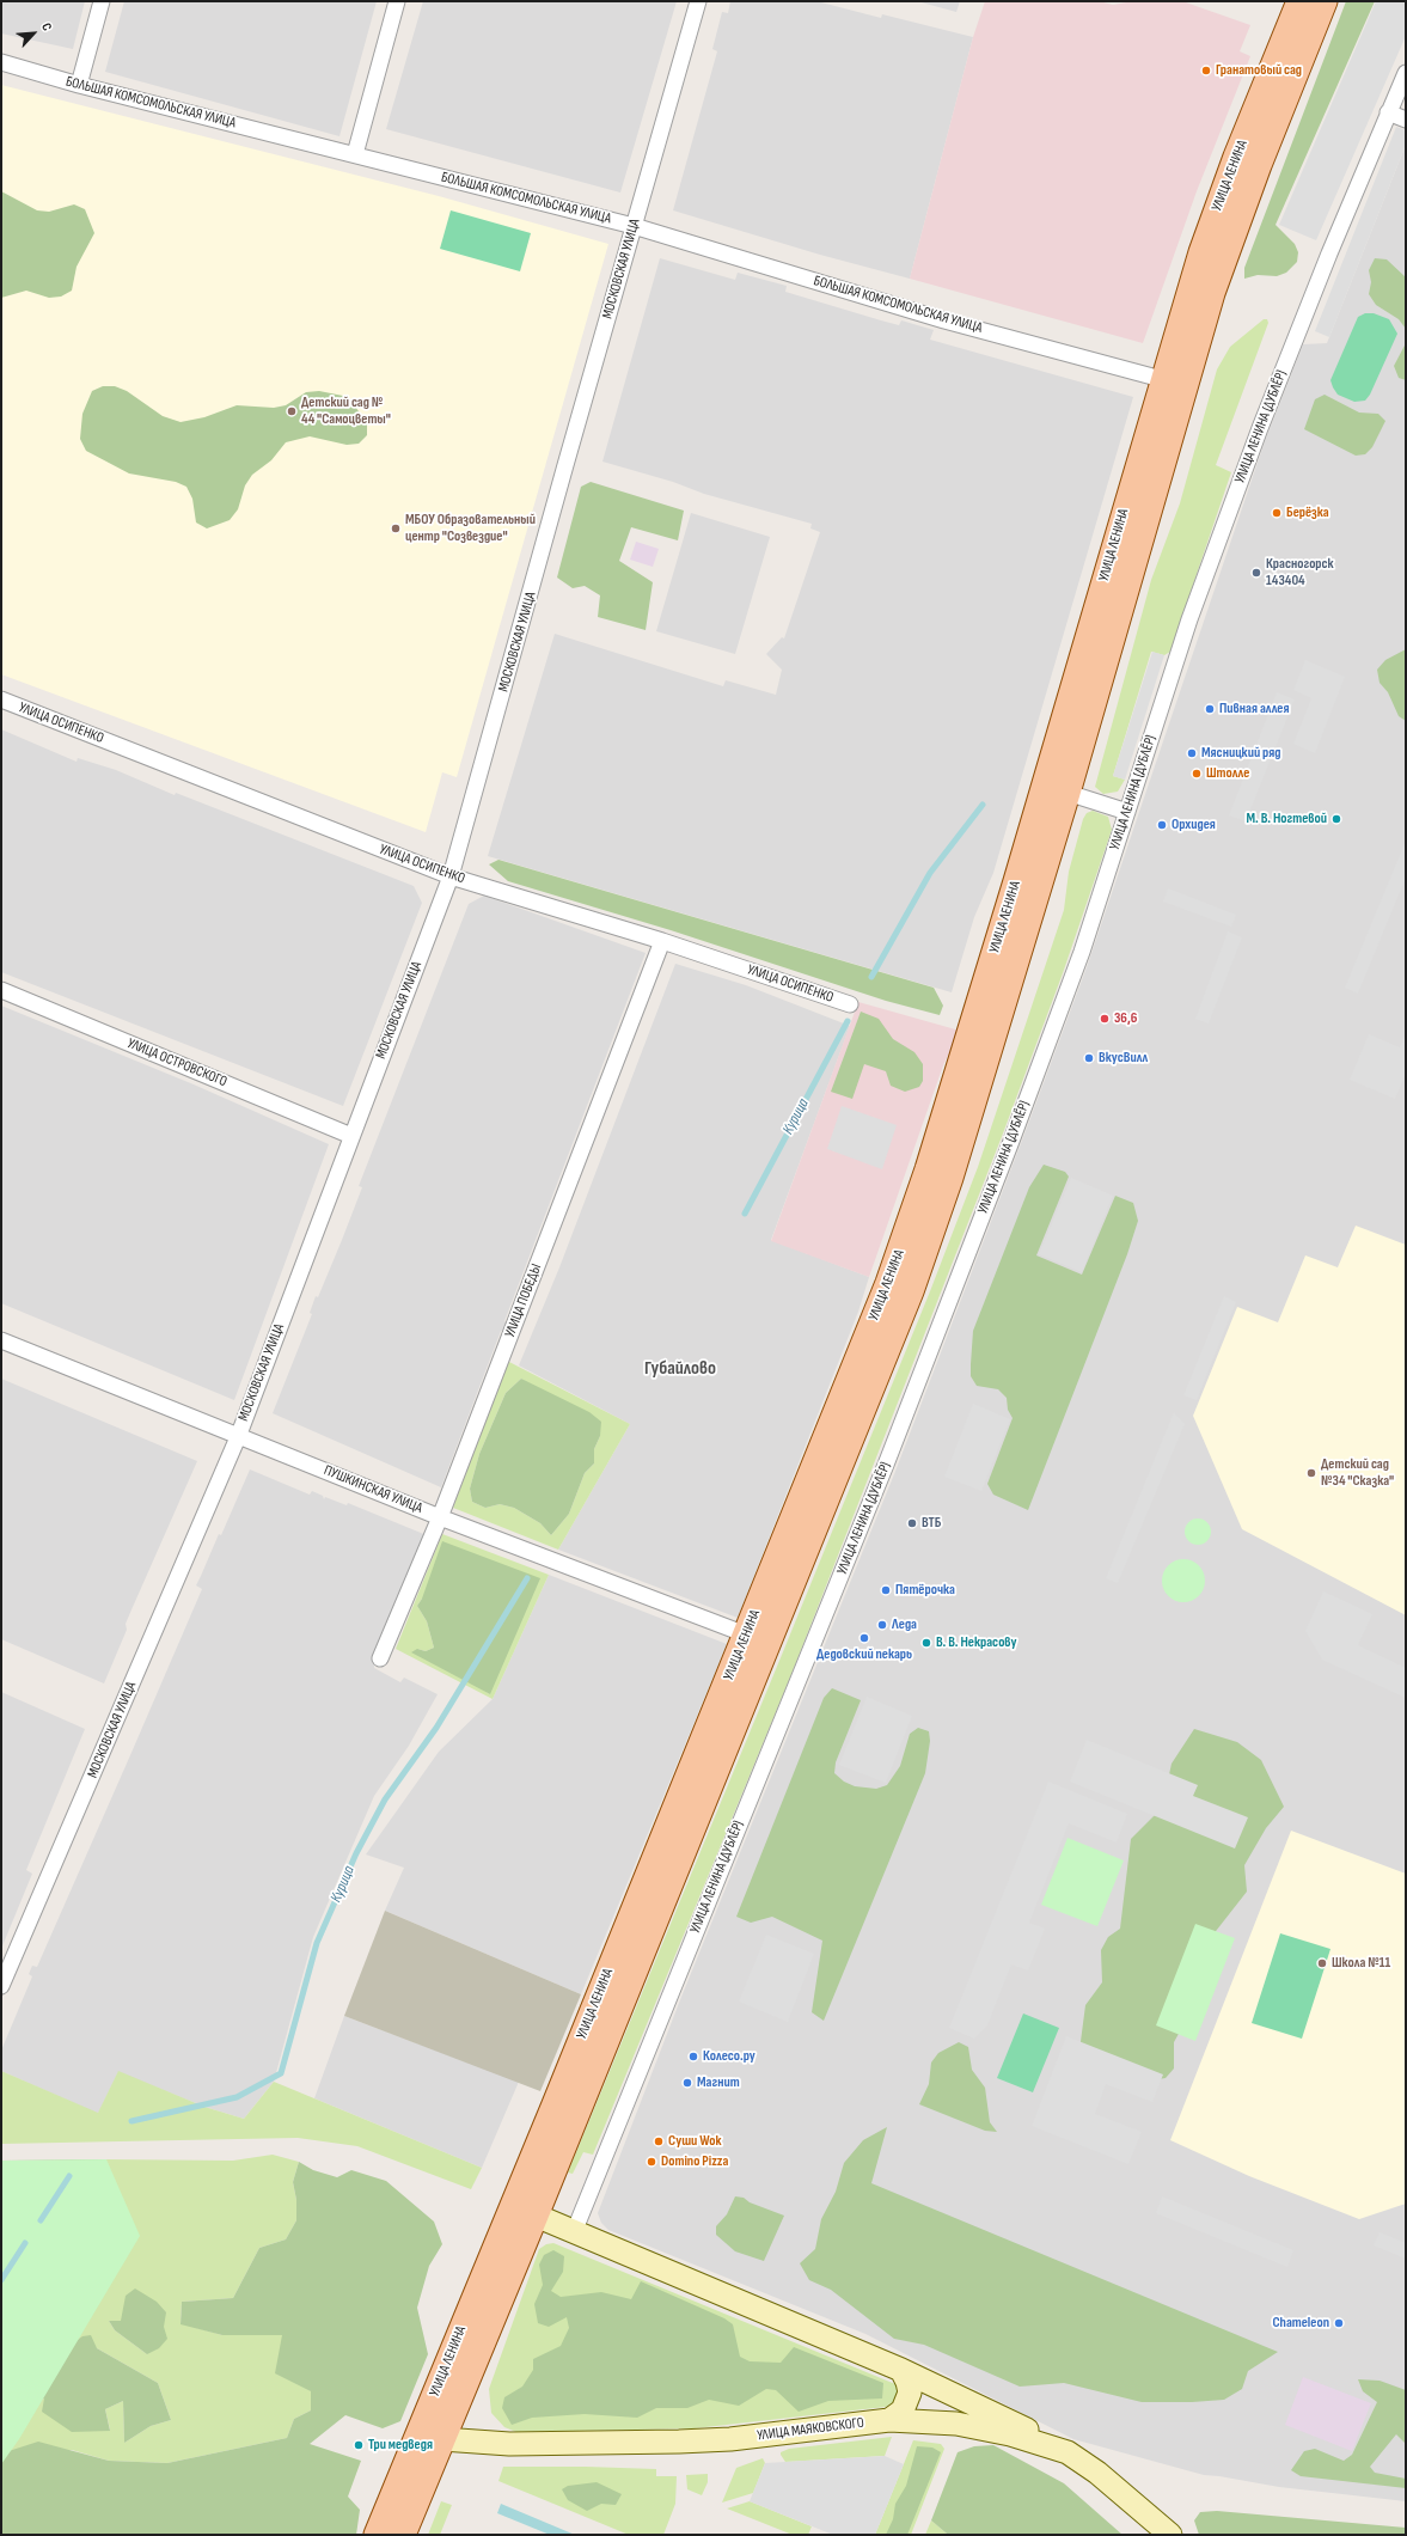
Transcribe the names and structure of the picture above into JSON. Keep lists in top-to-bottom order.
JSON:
{
  "streets": {
    "main road": ["УЛИЦА ЛЕНИНА"],
    "street": [
      "БОЛЬШАЯ КОМСОМОЛЬСКАЯ УЛИЦА",
      "МОСКОВСКАЯ УЛИЦА",
      "УЛИЦА ЛЕНИНА (ДУБЛЁР)",
      "УЛИЦА ОСИПЕНКО",
      "УЛИЦА ОСТРОВСКОГО",
      "УЛИЦА ПОБЕДЫ",
      "ПУШКИНСКАЯ УЛИЦА",
      "УЛИЦА МАЯКОВСКОГО"
    ]
  },
  "crossings": [
    ["БОЛЬШАЯ КОМСОМОЛЬСКАЯ УЛИЦА", "УЛИЦА ЛЕНИНА"],
    ["БОЛЬШАЯ КОМСОМОЛЬСКАЯ УЛИЦА", "МОСКОВСКАЯ УЛИЦА"],
    ["УЛИЦА ЛЕНИНА", "ПУШКИНСКАЯ УЛИЦА"],
    ["УЛИЦА ЛЕНИНА", "УЛИЦА МАЯКОВСКОГО"],
    ["МОСКОВСКАЯ УЛИЦА", "УЛИЦА ОСИПЕНКО"],
    ["МОСКОВСКАЯ УЛИЦА", "УЛИЦА ОСТРОВСКОГО"],
    ["МОСКОВСКАЯ УЛИЦА", "ПУШКИНСКАЯ УЛИЦА"],
    ["УЛИЦА ОСИПЕНКО", "УЛИЦА ПОБЕДЫ"],
    ["УЛИЦА ПОБЕДЫ", "ПУШКИНСКАЯ УЛИЦА"]
  ],
  "districts": ["Губайлово"],
  "water": ["Курица"],
  "places": [
    "Гранатовый сад",
    "Детский сад № 44 \"Самоцветы\"",
    "Берёзка",
    "МБОУ Образовательный центр \"Созвездие\"",
    "Красногорск 143404",
    "Пивная аллея",
    "Мясницкий ряд",
    "Штолле",
    "М. В. Ногтевой",
    "Орхидея",
    "36,6",
    "ВкусВилл",
    "Детский сад №34 \"Сказка\"",
    "ВТБ",
    "Пятёрочка",
    "Леда",
    "Дедовский пекарь",
    "В. В. Некрасову",
    "Школа №11",
    "Колесо.ру",
    "Магнит",
    "Суши Wok",
    "Domino Pizza",
    "Chameleon",
    "Три медведя"
  ],
  "north": "top right"
}
